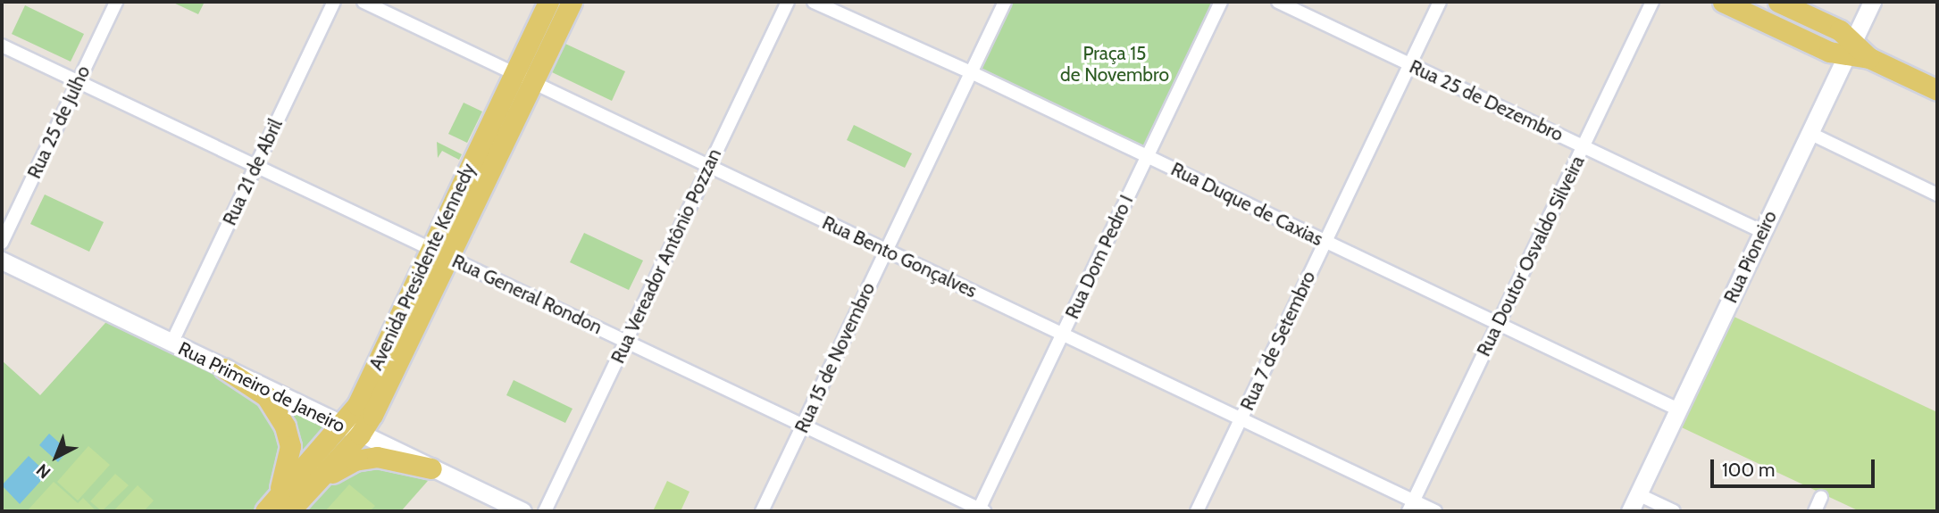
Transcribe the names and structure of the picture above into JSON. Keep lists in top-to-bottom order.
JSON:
{
  "streets": {
    "main road": ["Avenida Presidente Kennedy"],
    "street": [
      "Rua 25 de Dezembro",
      "Rua 25 de Julho",
      "Rua 21 de Abril",
      "Rua Duque de Caxias",
      "Rua Vereador Antônio Pozzan",
      "Rua Doutor Osvaldo Silveira",
      "Rua Bento Gonçalves",
      "Rua Dom Pedro I",
      "Rua Pioneiro",
      "Rua General Rondon",
      "Rua 7 de Setembro",
      "Rua 15 de Novembro",
      "Rua Primeiro de Janeiro"
    ]
  },
  "crossings": [
    ["Rua 25 de Dezembro", "Rua Doutor Osvaldo Silveira"],
    ["Rua 25 de Dezembro", "Rua Pioneiro"],
    ["Rua 25 de Dezembro", "Rua 7 de Setembro"],
    ["Rua 25 de Julho", "Rua General Rondon"],
    ["Rua 21 de Abril", "Rua General Rondon"],
    ["Rua 21 de Abril", "Rua Primeiro de Janeiro"],
    ["Rua Duque de Caxias", "Rua Doutor Osvaldo Silveira"],
    ["Rua Duque de Caxias", "Rua Dom Pedro I"],
    ["Rua Duque de Caxias", "Rua Pioneiro"],
    ["Rua Duque de Caxias", "Rua 7 de Setembro"],
    ["Rua Duque de Caxias", "Rua 15 de Novembro"],
    ["Rua Vereador Antônio Pozzan", "Rua Bento Gonçalves"],
    ["Rua Vereador Antônio Pozzan", "Rua General Rondon"],
    ["Rua Doutor Osvaldo Silveira", "Rua Bento Gonçalves"],
    ["Rua Bento Gonçalves", "Rua Dom Pedro I"],
    ["Rua Bento Gonçalves", "Avenida Presidente Kennedy"],
    ["Rua Bento Gonçalves", "Rua 7 de Setembro"],
    ["Rua Bento Gonçalves", "Rua 15 de Novembro"],
    ["Rua Dom Pedro I", "Rua General Rondon"],
    ["Avenida Presidente Kennedy", "Rua General Rondon"],
    ["Avenida Presidente Kennedy", "Rua Primeiro de Janeiro"],
    ["Rua General Rondon", "Rua 15 de Novembro"]
  ],
  "parks": ["Praça 15 de Novembro"],
  "scale_bar": "100 m",
  "north": "bottom left"
}
